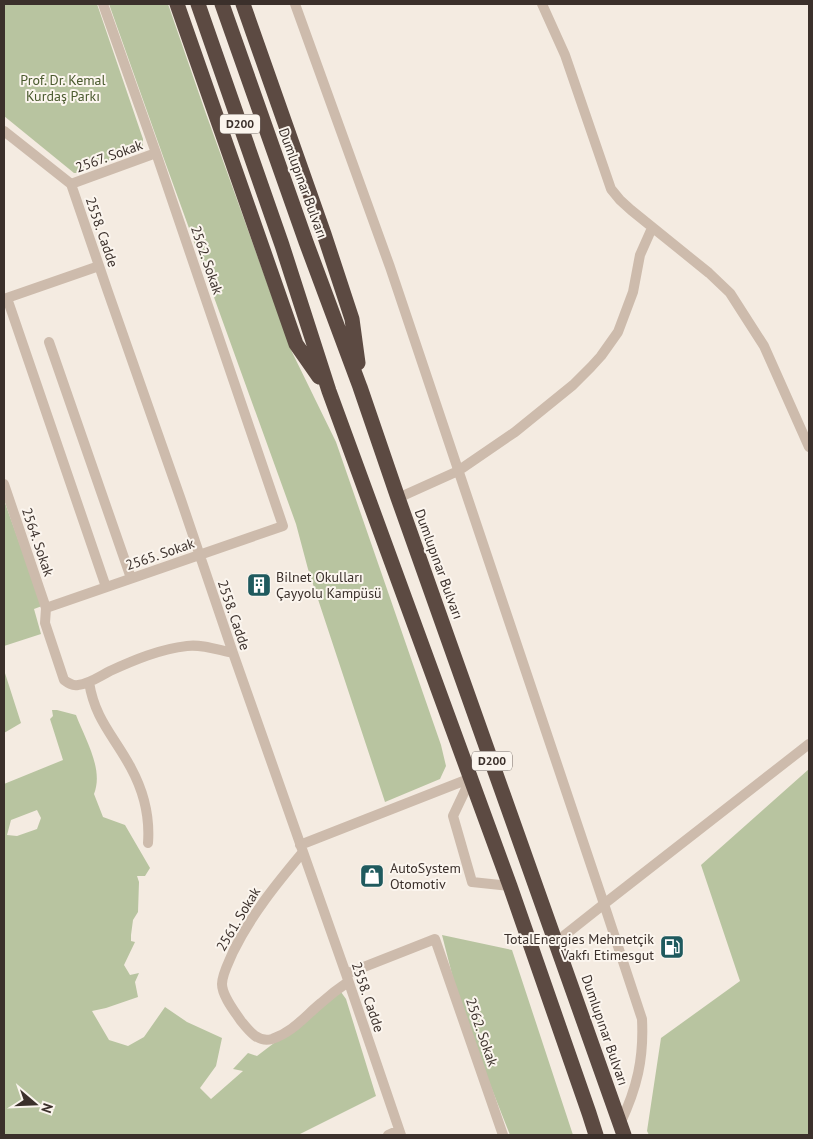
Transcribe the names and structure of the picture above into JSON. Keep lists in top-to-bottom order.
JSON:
{
  "streets": {
    "highway": ["D200", "Dumlupınar Bulvarı"],
    "street": [
      "2567. Sokak",
      "2558. Cadde",
      "2562. Sokak",
      "2564. Sokak",
      "2565. Sokak",
      "2561. Sokak"
    ]
  },
  "crossings": [
    ["2567. Sokak", "2558. Cadde"],
    ["2567. Sokak", "2562. Sokak"],
    ["2558. Cadde", "2562. Sokak"],
    ["2558. Cadde", "2565. Sokak"],
    ["2558. Cadde", "2561. Sokak"],
    ["2562. Sokak", "2565. Sokak"],
    ["2562. Sokak", "2561. Sokak"],
    ["2564. Sokak", "2565. Sokak"]
  ],
  "parks": ["Prof. Dr. Kemal Kurdaş Parkı"],
  "places": {
    "building": ["Bilnet Okulları Çayyolu Kampüsü"],
    "shop": ["AutoSystem Otomotiv"],
    "fuel station": ["TotalEnergies Mehmetçik Vakfı Etimesgut"]
  },
  "north": "right"
}
